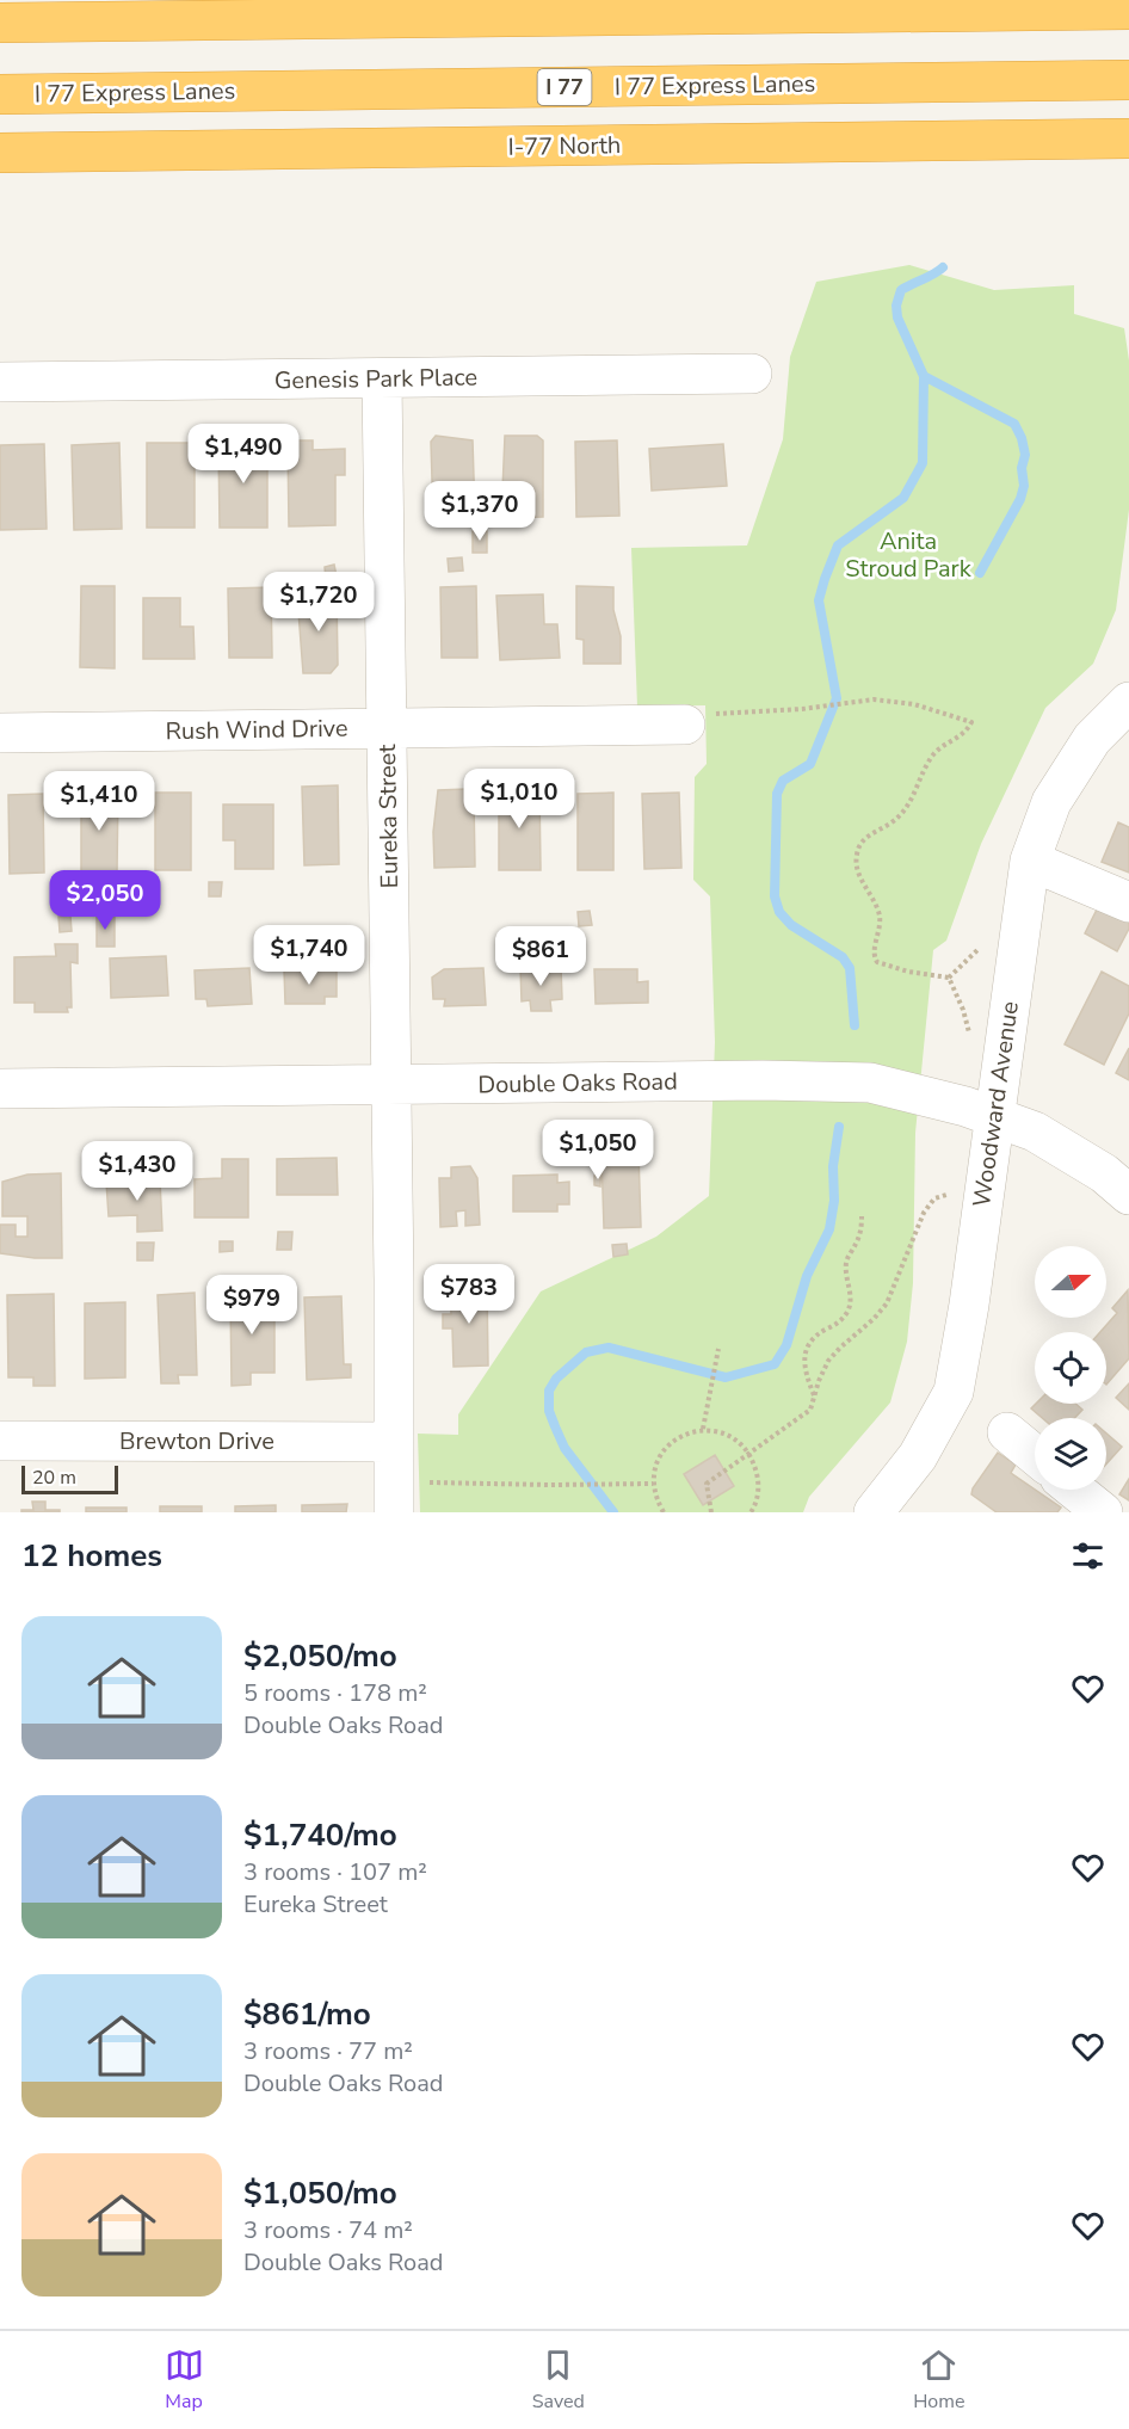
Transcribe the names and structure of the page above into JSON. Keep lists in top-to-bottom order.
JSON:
{
  "streets": {
    "highway": ["I 77 Express Lanes", "I 77", "I-77 North"],
    "street": [
      "Genesis Park Place",
      "Rush Wind Drive",
      "Eureka Street",
      "Double Oaks Road",
      "Woodward Avenue",
      "Brewton Drive"
    ]
  },
  "crossings": [
    ["Genesis Park Place", "Eureka Street"],
    ["Rush Wind Drive", "Eureka Street"],
    ["Eureka Street", "Double Oaks Road"],
    ["Eureka Street", "Brewton Drive"],
    ["Double Oaks Road", "Woodward Avenue"]
  ],
  "parks": ["Anita Stroud Park"],
  "scale_bar": "20 m",
  "north": "right",
  "page": {
    "price": [
      "$1,490",
      "$1,370",
      "$1,720",
      "$1,010",
      "$1,410",
      "$2,050",
      "$1,740",
      "$861",
      "$1,050",
      "$1,430",
      "$783",
      "$979"
    ],
    "scale": "20 m",
    "heading": "12 homes",
    "list": [
      {
        "name": "$2,050/mo",
        "note": "5 rooms · 178 m² · Double Oaks Road"
      },
      {
        "name": "$1,740/mo",
        "note": "3 rooms · 107 m² · Eureka Street"
      },
      {
        "name": "$861/mo",
        "note": "3 rooms · 77 m² · Double Oaks Road"
      },
      {
        "name": "$1,050/mo",
        "note": "3 rooms · 74 m² · Double Oaks Road"
      }
    ],
    "tabs": ["Map", "Saved", "Home"]
  }
}
